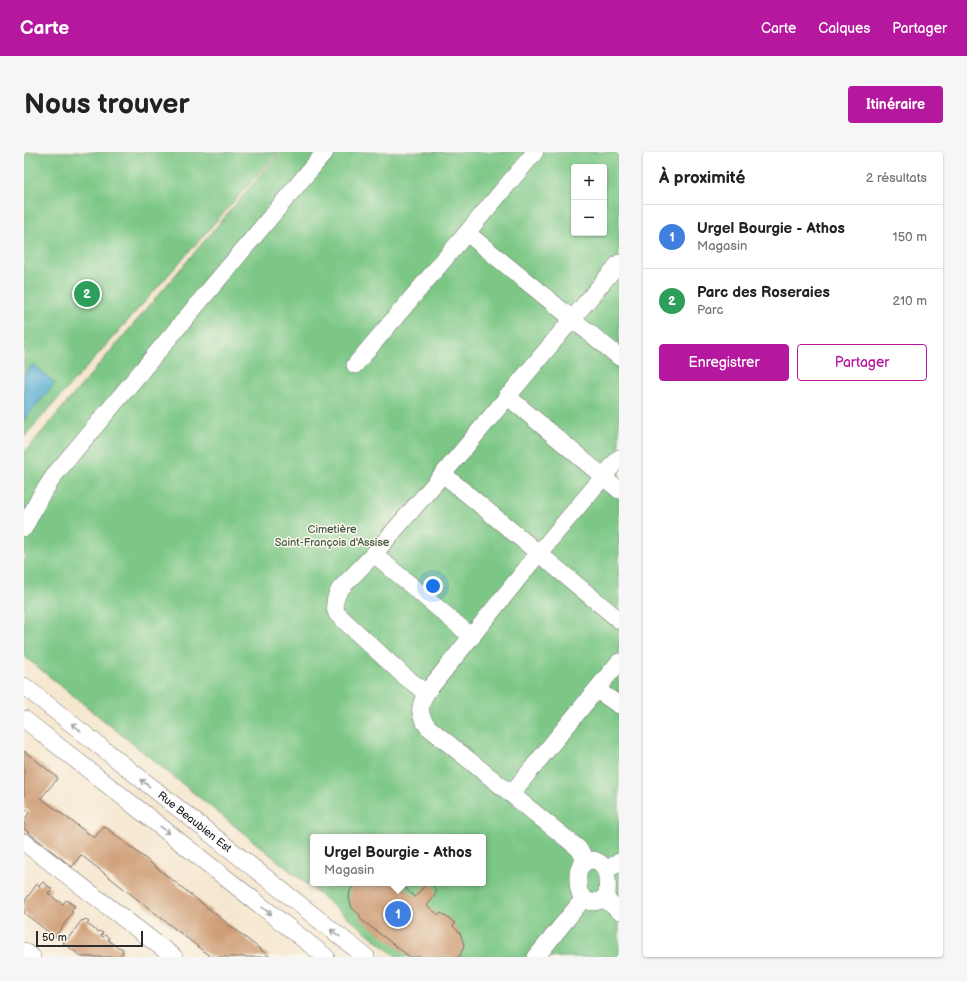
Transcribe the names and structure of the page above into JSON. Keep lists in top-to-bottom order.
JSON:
{
  "streets": {
    "street": ["Rue Beaubien Est"]
  },
  "parks": ["Cimetière Saint-François d'Assise"],
  "scale_bar": "50 m",
  "page": {
    "header": "Carte",
    "nav": ["Carte", "Calques", "Partager"],
    "buttons": [
      "Itinéraire",
      ["Enregistrer", "Partager"]
    ],
    "title": "Nous trouver",
    "heading": ["À proximité", "2 résultats"],
    "map_buttons": ["+", "−"],
    "list": [
      {
        "mark": "1",
        "name": "Urgel Bourgie - Athos",
        "note": "Magasin",
        "value": "150 m"
      },
      {
        "mark": "2",
        "name": "Parc des Roseraies",
        "note": "Parc",
        "value": "210 m"
      }
    ],
    "pins": ["2", "1"],
    "popup": ["Urgel Bourgie - Athos", "Magasin"],
    "scale": "50 m"
  }
}
